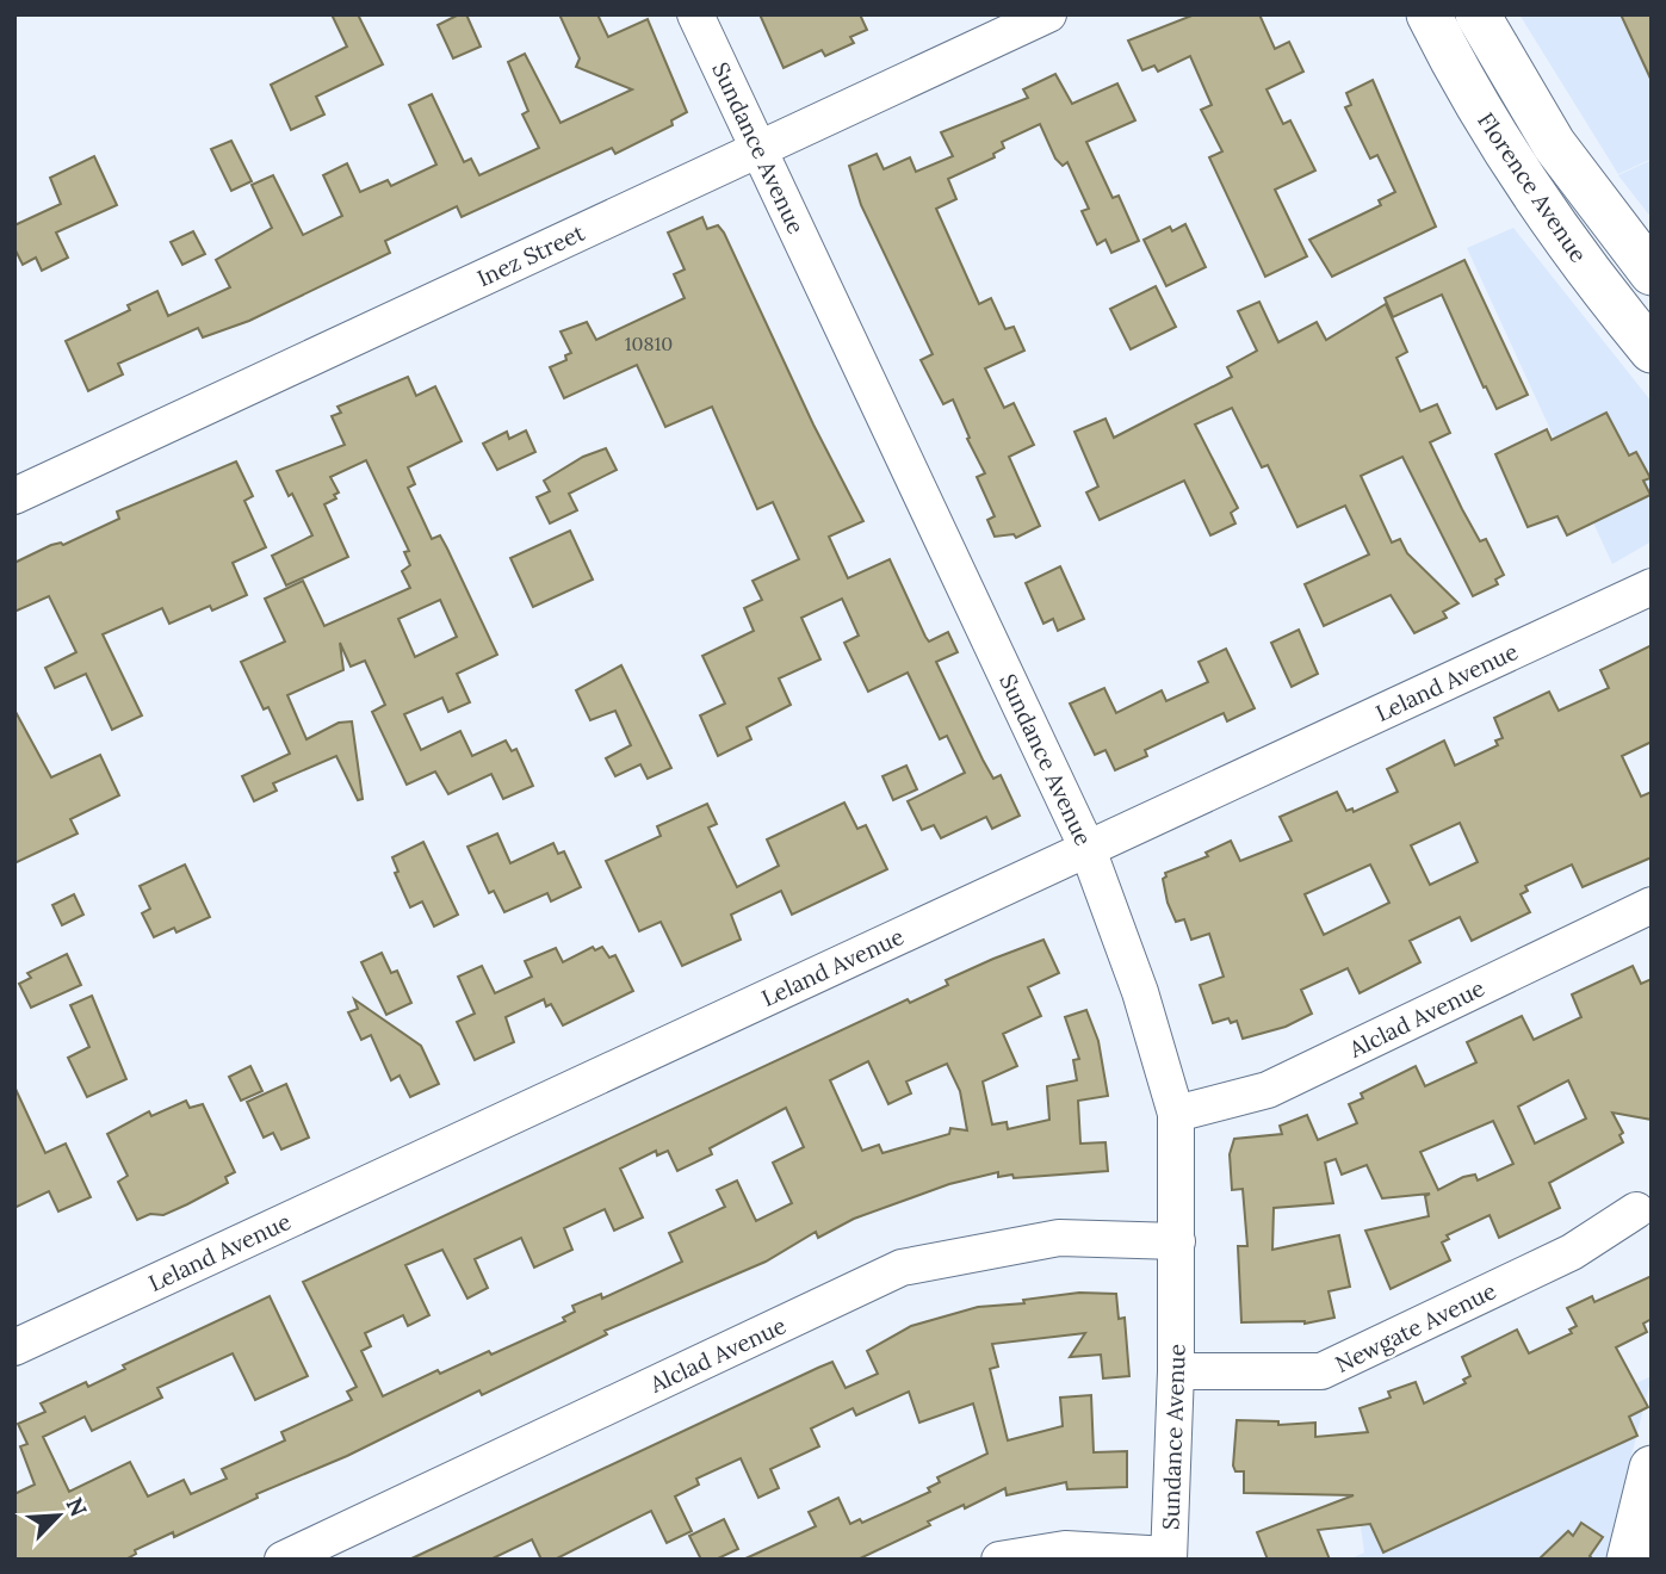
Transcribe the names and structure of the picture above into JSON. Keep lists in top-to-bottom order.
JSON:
{
  "streets": {
    "main road": ["Florence Avenue"],
    "street": [
      "Sundance Avenue",
      "Inez Street",
      "Leland Avenue",
      "Alclad Avenue",
      "Newgate Avenue"
    ]
  },
  "crossings": [
    ["Sundance Avenue", "Inez Street"],
    ["Sundance Avenue", "Leland Avenue"],
    ["Sundance Avenue", "Alclad Avenue"],
    ["Sundance Avenue", "Newgate Avenue"]
  ],
  "house_numbers": ["10810"],
  "north": "top right"
}
